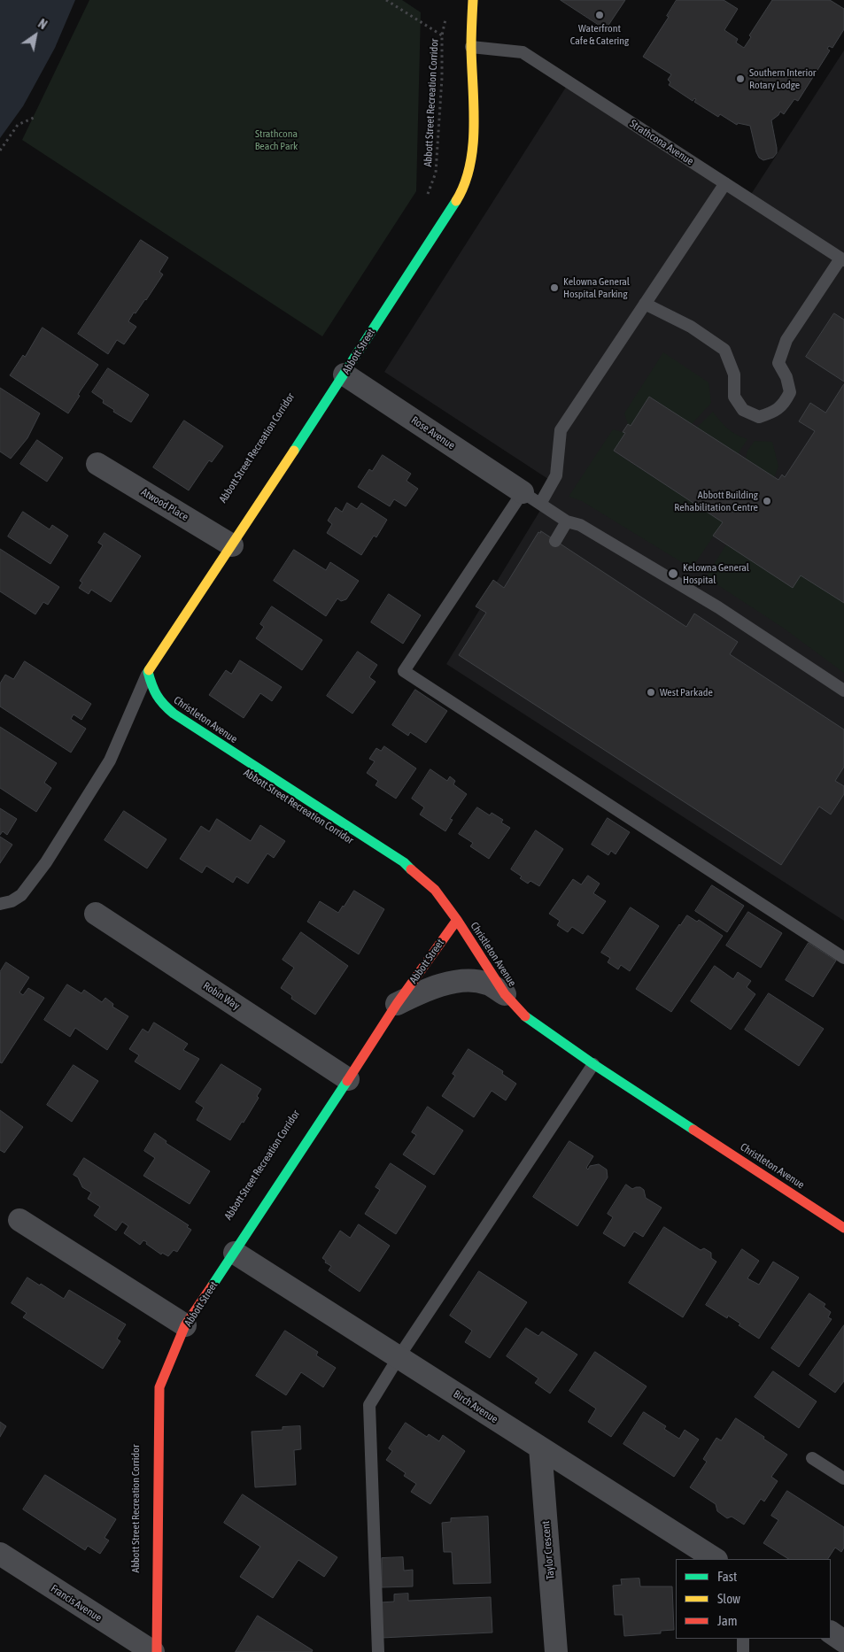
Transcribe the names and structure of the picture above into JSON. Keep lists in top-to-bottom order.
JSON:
{
  "streets": {
    "street": [
      "Abbott Street",
      "Rose Avenue",
      "Atwood Place",
      "Christleton Avenue",
      "Robin Way",
      "Birch Avenue",
      "Taylor Crescent",
      "Francis Avenue"
    ],
    "lane": ["Strathcona Avenue"],
    "path": ["Abbott Street Recreation Corridor"]
  },
  "crossings": [
    ["Strathcona Avenue", "Abbott Street"],
    ["Abbott Street", "Rose Avenue"],
    ["Abbott Street", "Atwood Place"],
    ["Abbott Street", "Christleton Avenue"],
    ["Abbott Street", "Robin Way"],
    ["Abbott Street", "Birch Avenue"],
    ["Birch Avenue", "Taylor Crescent"]
  ],
  "parks": ["Strathcona Beach Park"],
  "places": [
    "Waterfront Cafe & Catering",
    "Southern Interior Rotary Lodge",
    "Kelowna General Hospital Parking",
    "Abbott Building Rehabilitation Centre",
    "Kelowna General Hospital",
    "West Parkade"
  ],
  "legend": ["Fast", "Slow", "Jam"],
  "north": "top right"
}
